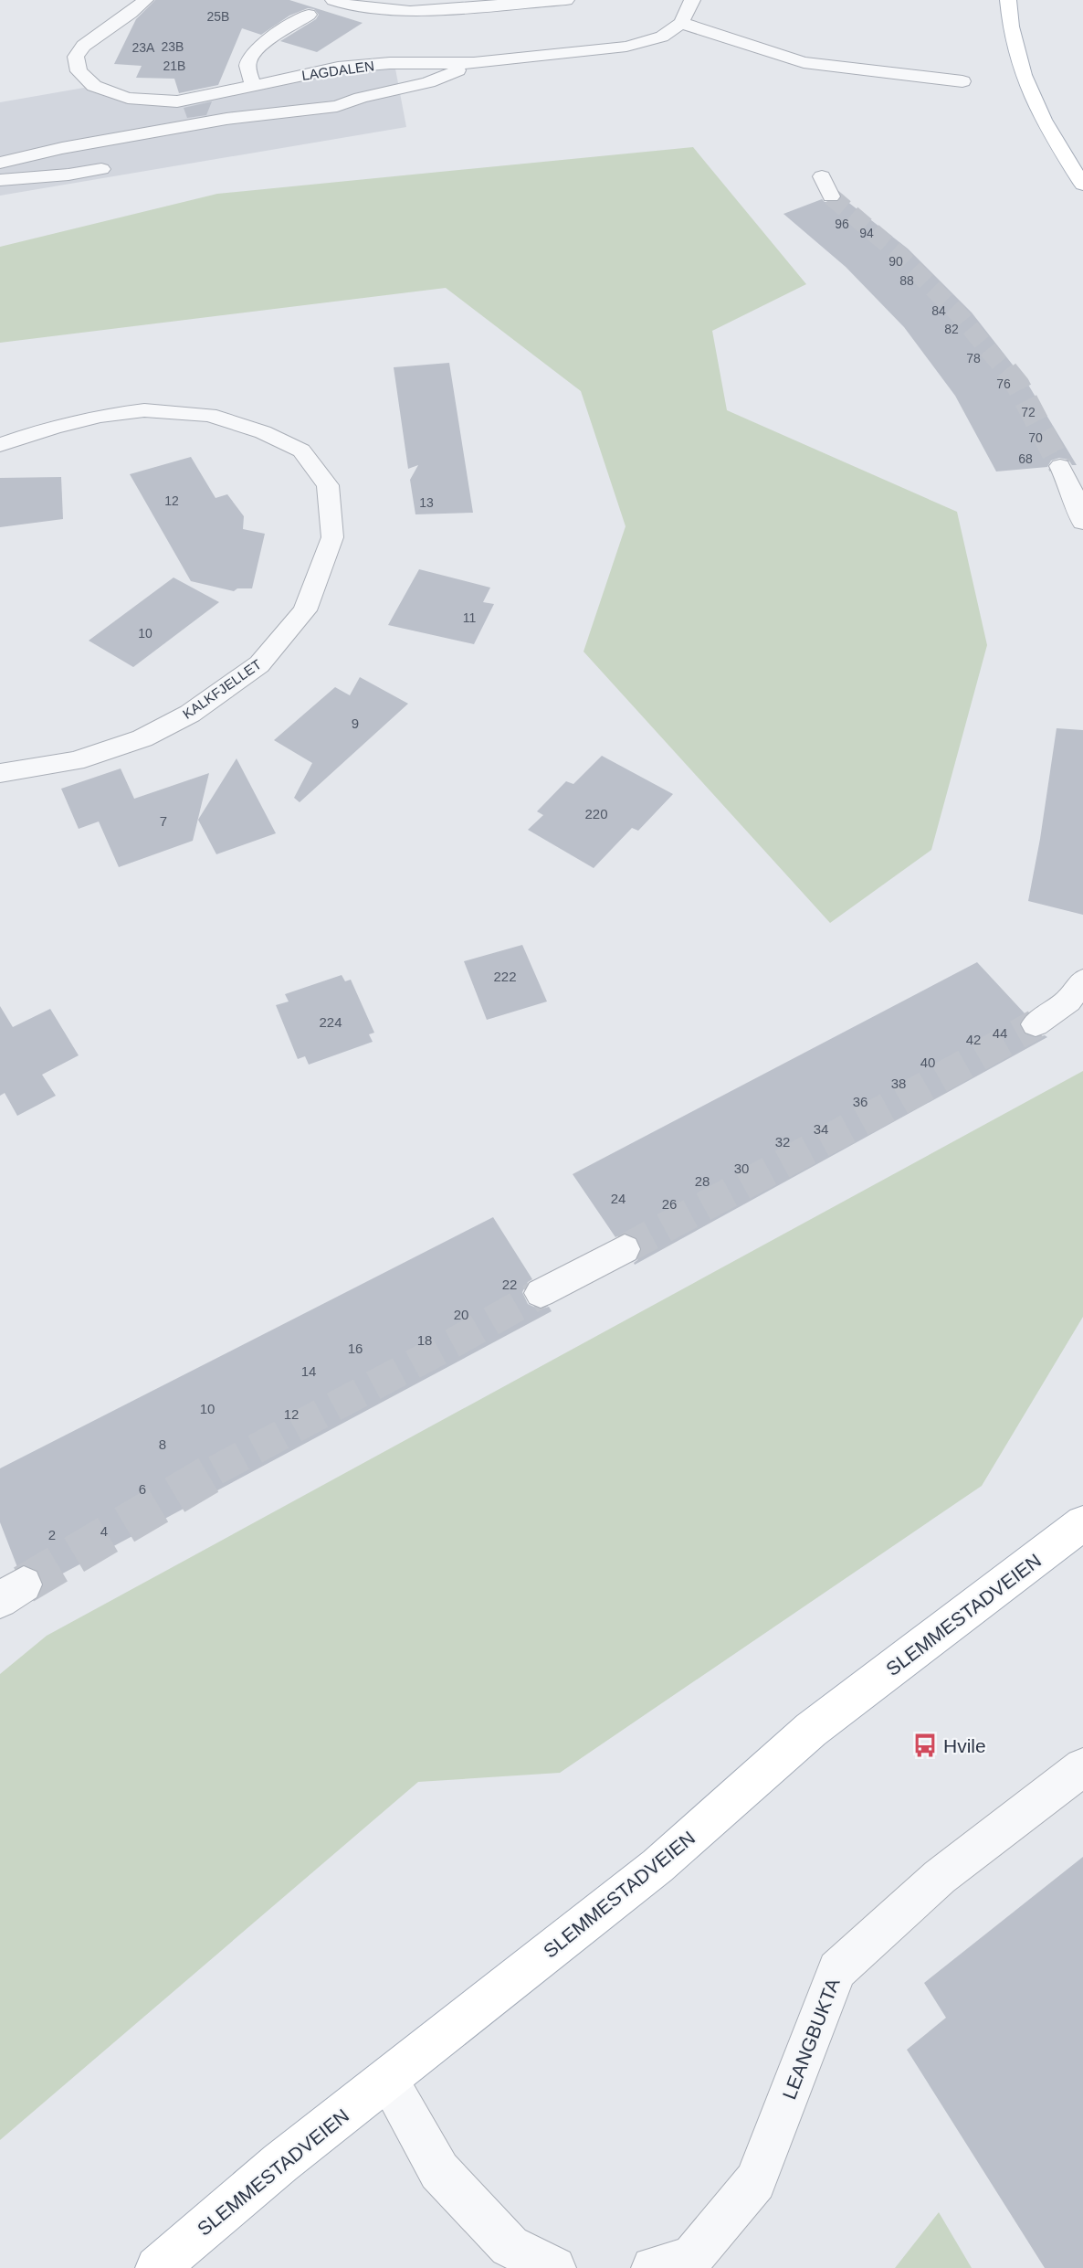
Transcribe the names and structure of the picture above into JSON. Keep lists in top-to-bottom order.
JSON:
{
  "streets": {
    "main road": ["SLEMMESTADVEIEN"],
    "street": ["LAGDALEN", "KALKFJELLET", "LEANGBUKTA"]
  },
  "places": {
    "bus stop": ["Hvile"]
  },
  "house_numbers": [
    "25B",
    "23B",
    "23A",
    "21B",
    "96",
    "94",
    "90",
    "88",
    "84",
    "82",
    "78",
    "76",
    "72",
    "70",
    "68",
    "12",
    "13",
    "11",
    "10",
    "9",
    "220",
    "7",
    "222",
    "224",
    "44",
    "42",
    "40",
    "38",
    "36",
    "34",
    "32",
    "30",
    "28",
    "24",
    "26",
    "22",
    "20",
    "18",
    "16",
    "14",
    "10",
    "12",
    "8",
    "6",
    "4",
    "2"
  ]
}
